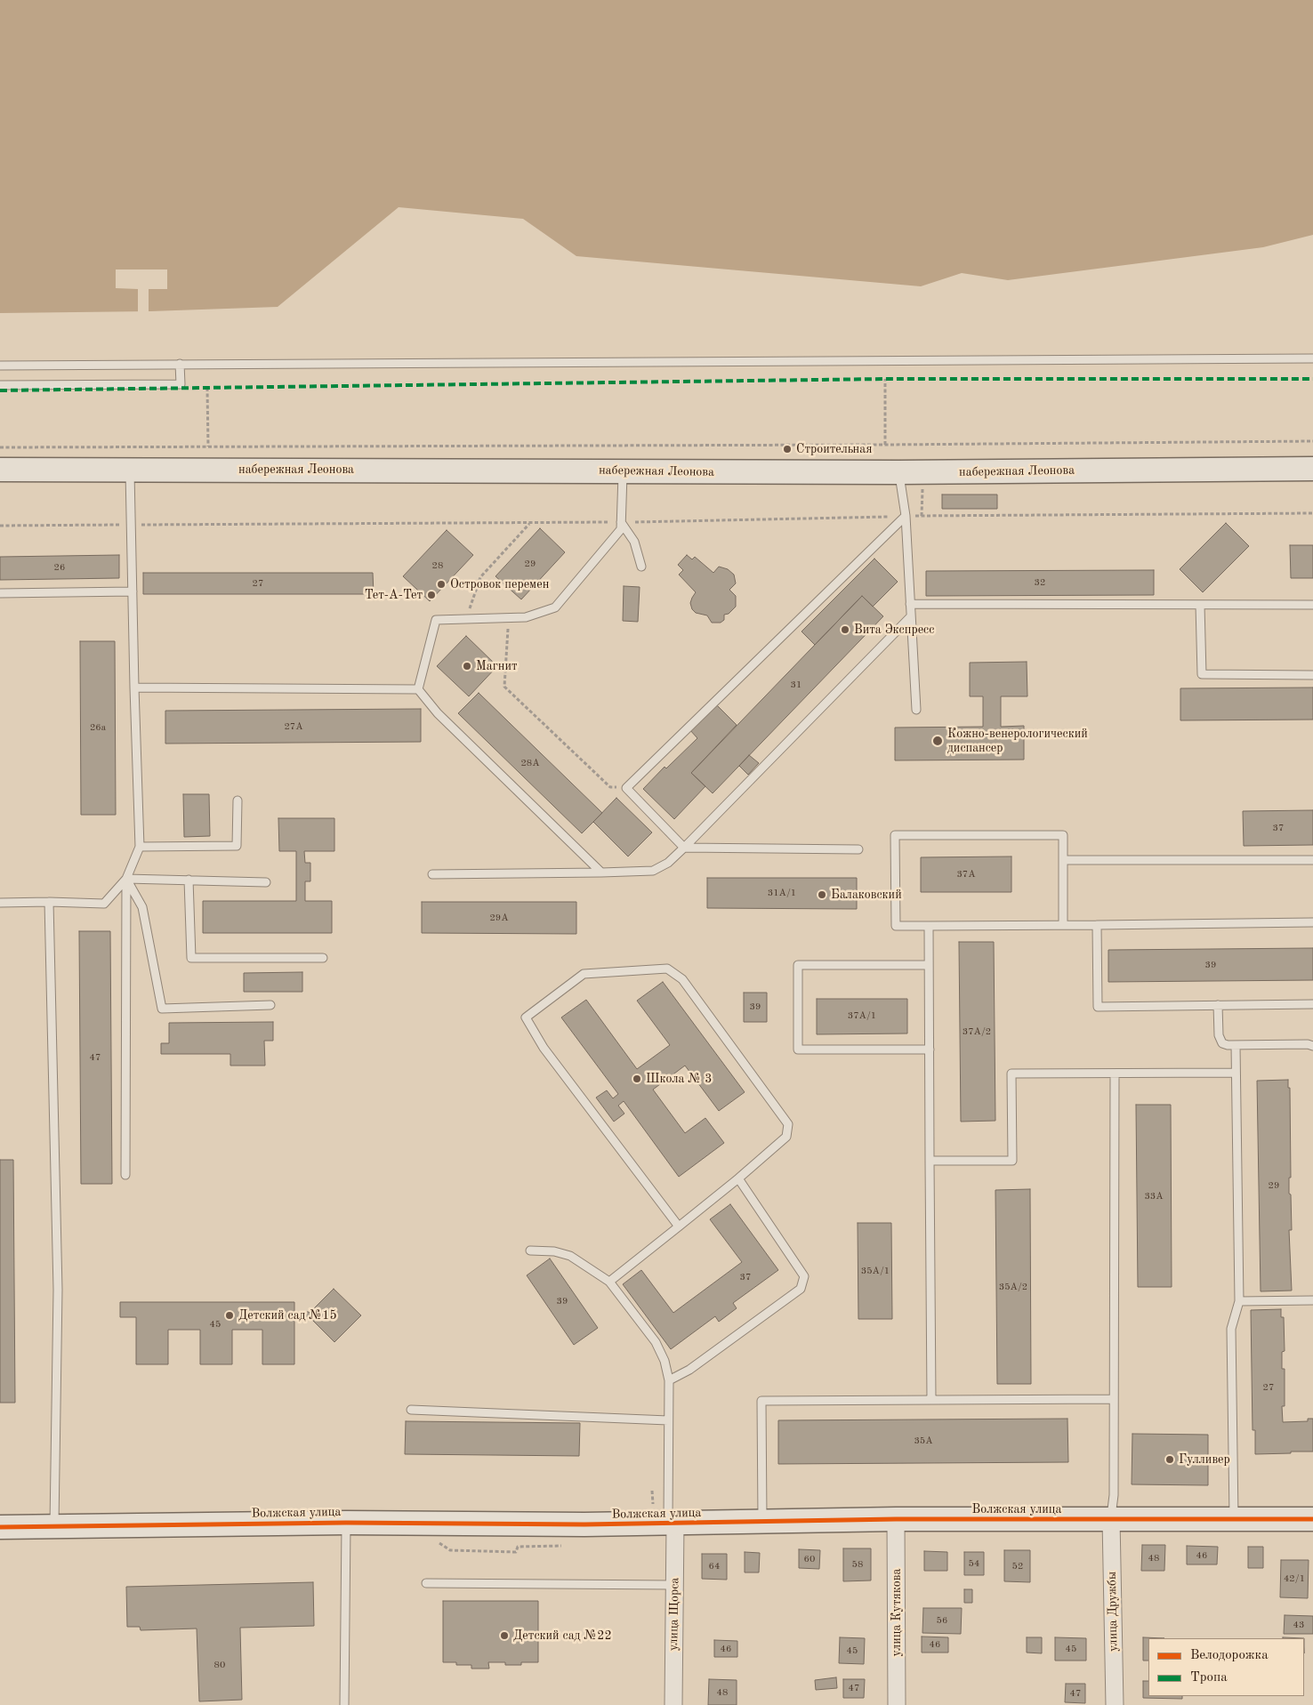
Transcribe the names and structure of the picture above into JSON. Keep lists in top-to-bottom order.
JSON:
{
  "streets": {
    "street": [
      "набережная Леонова",
      "Волжская улица",
      "улица Дружбы",
      "улица Кутякова",
      "улица Щорса"
    ]
  },
  "crossings": [
    ["Волжская улица", "улица Дружбы"],
    ["Волжская улица", "улица Кутякова"],
    ["Волжская улица", "улица Щорса"]
  ],
  "places": [
    "Строительная",
    "Островок перемен",
    "Тет-А-Тет",
    "Вита Экспресс",
    "Магнит",
    "Кожно-венерологический диспансер",
    "Балаковский",
    "Школа № 3",
    "Детский сад №15",
    "Гулливер",
    "Детский сад №22"
  ],
  "house_numbers": [
    "29",
    "28",
    "26",
    "32",
    "27",
    "31",
    "27А",
    "26а",
    "28А",
    "37",
    "37А",
    "31А/1",
    "29А",
    "39",
    "39",
    "37А/1",
    "37А/2",
    "47",
    "29",
    "33А",
    "35А/1",
    "37",
    "35А/2",
    "39",
    "45",
    "27",
    "35А",
    "46",
    "48",
    "60",
    "54",
    "58",
    "64",
    "52",
    "42/1",
    "56",
    "43",
    "46",
    "46",
    "45",
    "45",
    "80",
    "47",
    "48",
    "47"
  ],
  "legend": ["Велодорожка", "Тропа"]
}
